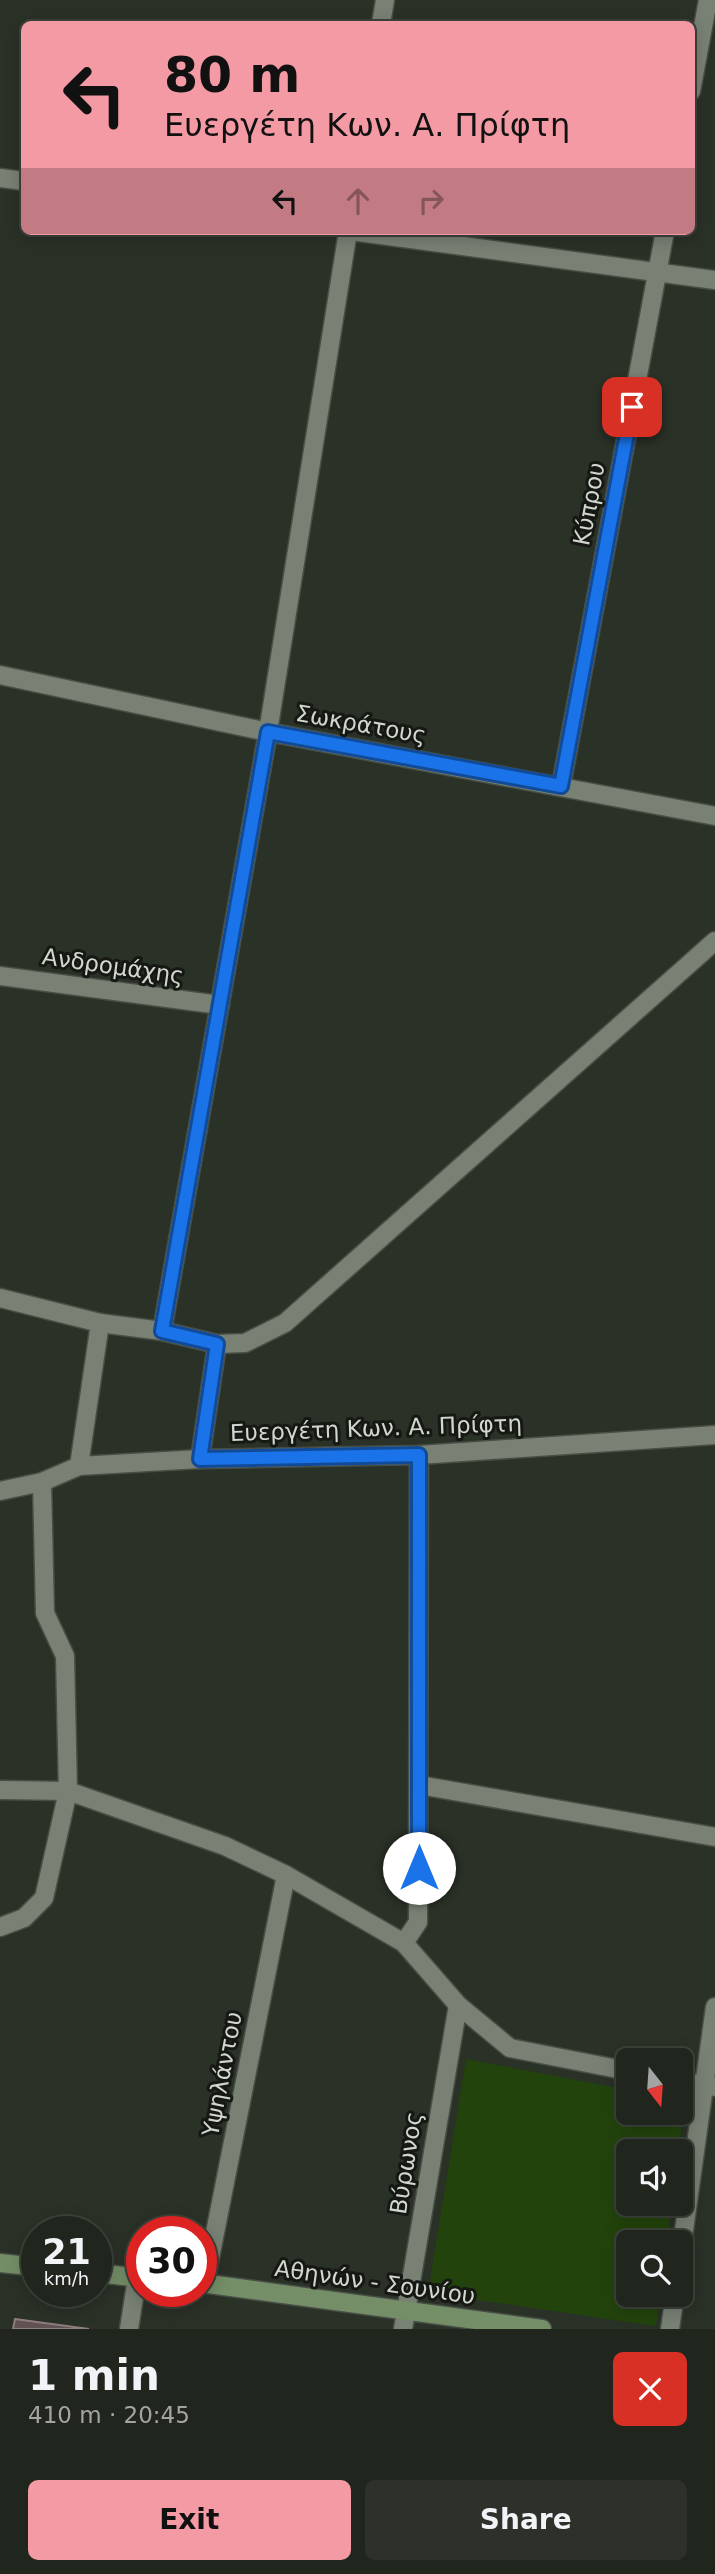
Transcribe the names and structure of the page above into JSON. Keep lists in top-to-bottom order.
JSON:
{
  "streets": {
    "main road": ["Αθηνών - Σουνίου"],
    "street": [
      "Κύπρου",
      "Σωκράτους",
      "Ανδρομάχης",
      "Ευεργέτη Κων. Α. Πρίφτη",
      "Υψηλάντου",
      "Βύρωνος"
    ]
  },
  "crossings": [
    ["Κύπρου", "Σωκράτους"],
    ["Βύρωνος", "Αθηνών - Σουνίου"]
  ],
  "north": "bottom",
  "page": {
    "turn": ["80 m", "Ευεργέτη Κων. Α. Πρίφτη"],
    "speed": "21 km/h",
    "limit": "30",
    "heading": ["1 min", "410 m · 20:45"],
    "buttons": ["Exit", "Share"]
  }
}
